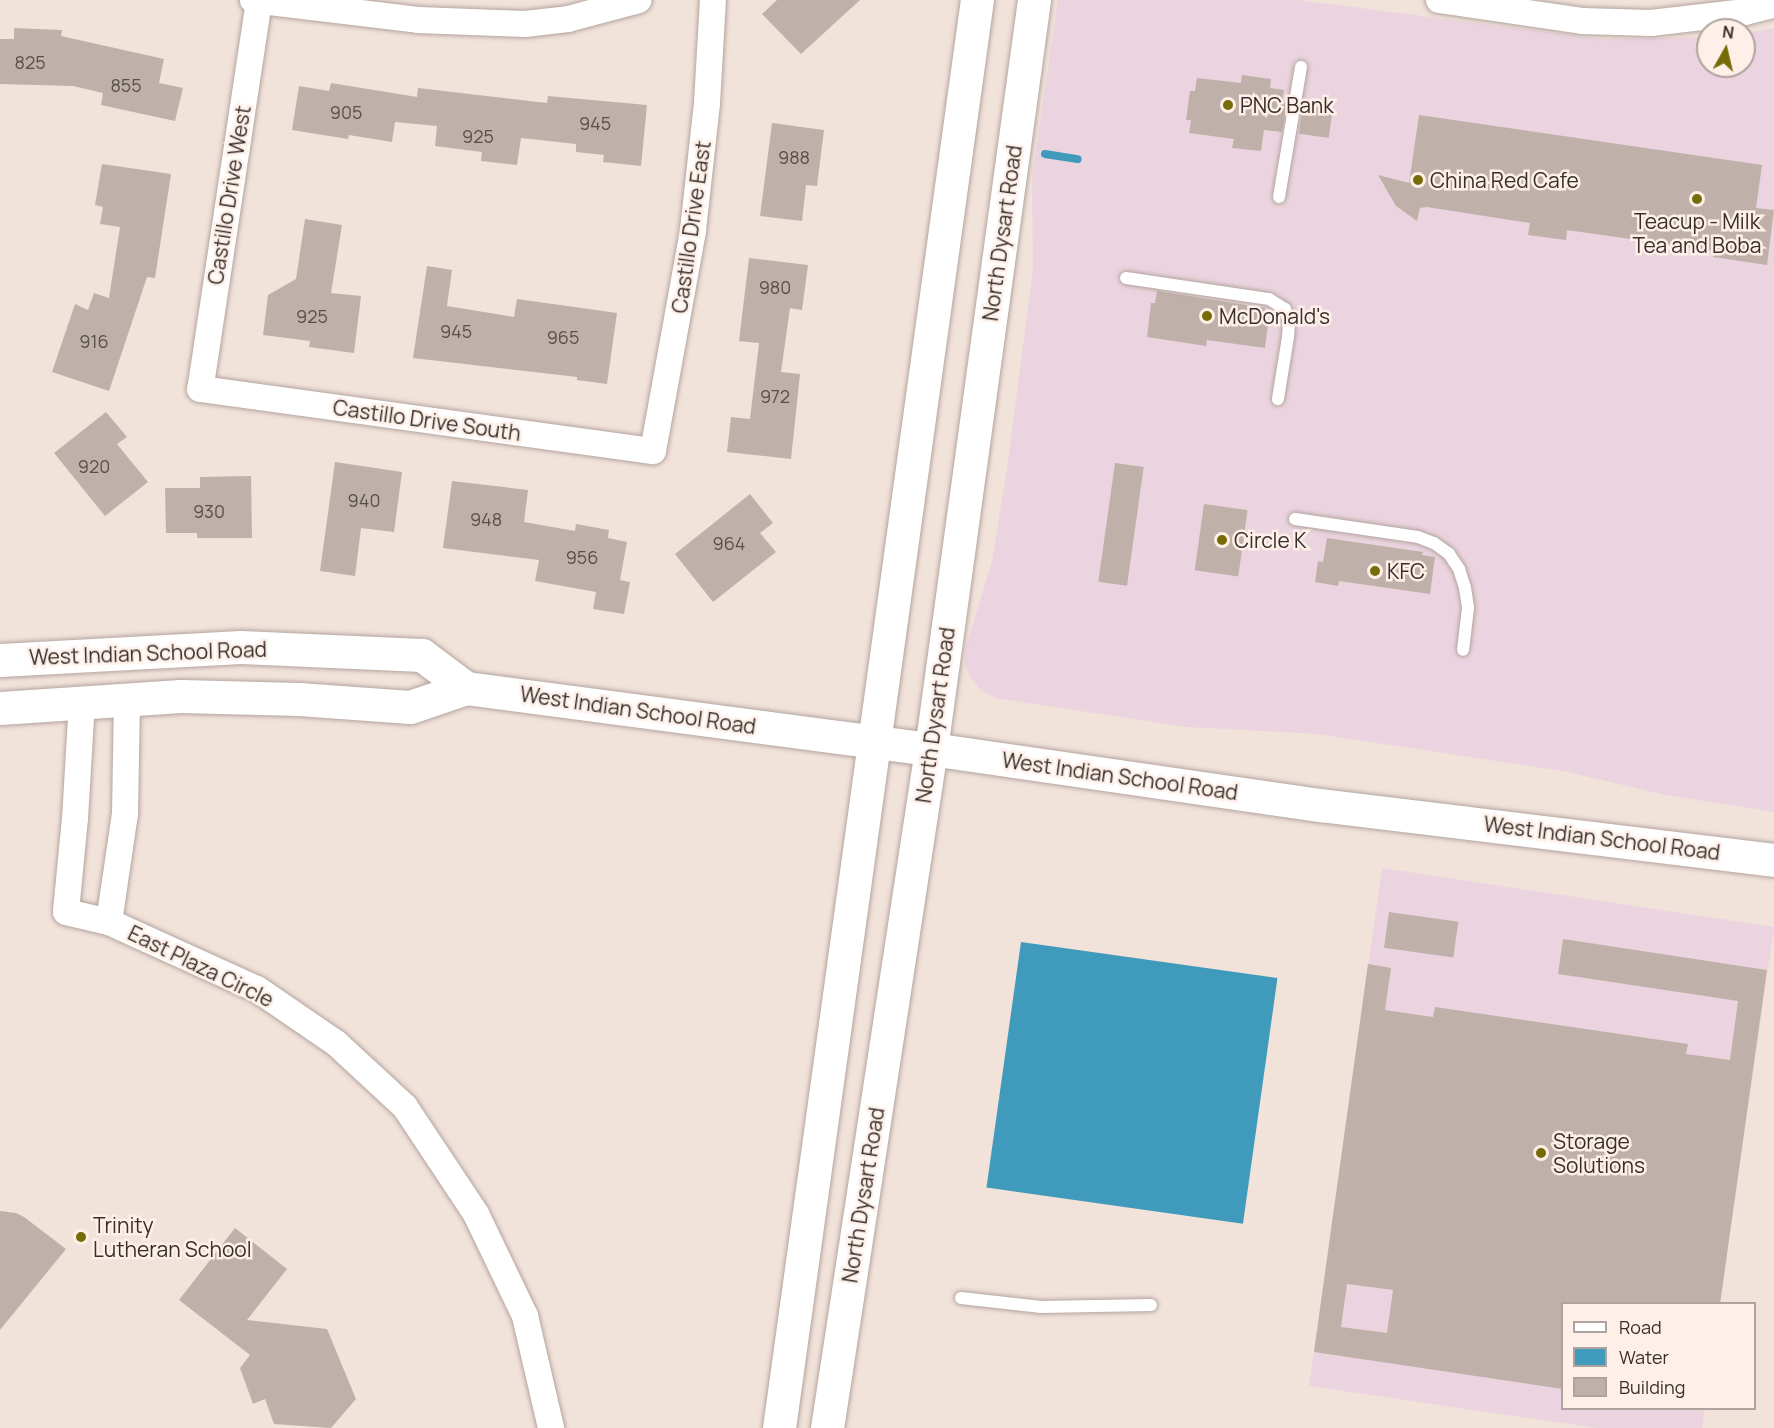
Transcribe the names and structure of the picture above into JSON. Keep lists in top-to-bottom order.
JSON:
{
  "streets": {
    "main road": ["North Dysart Road", "West Indian School Road"],
    "street": [
      "Castillo Drive West",
      "Castillo Drive East",
      "Castillo Drive South",
      "East Plaza Circle"
    ]
  },
  "crossings": [
    ["Castillo Drive West", "Castillo Drive South"],
    ["Castillo Drive East", "Castillo Drive South"],
    ["North Dysart Road", "West Indian School Road"],
    ["West Indian School Road", "East Plaza Circle"]
  ],
  "places": [
    "PNC Bank",
    "China Red Cafe",
    "Teacup - Milk Tea and Boba",
    "McDonald's",
    "Circle K",
    "KFC",
    "Storage Solutions",
    "Trinity Lutheran School"
  ],
  "house_numbers": [
    "825",
    "855",
    "905",
    "945",
    "925",
    "988",
    "980",
    "925",
    "945",
    "965",
    "916",
    "972",
    "920",
    "940",
    "930",
    "948",
    "964",
    "956"
  ],
  "legend": ["Road", "Water", "Building"],
  "north": "top"
}
